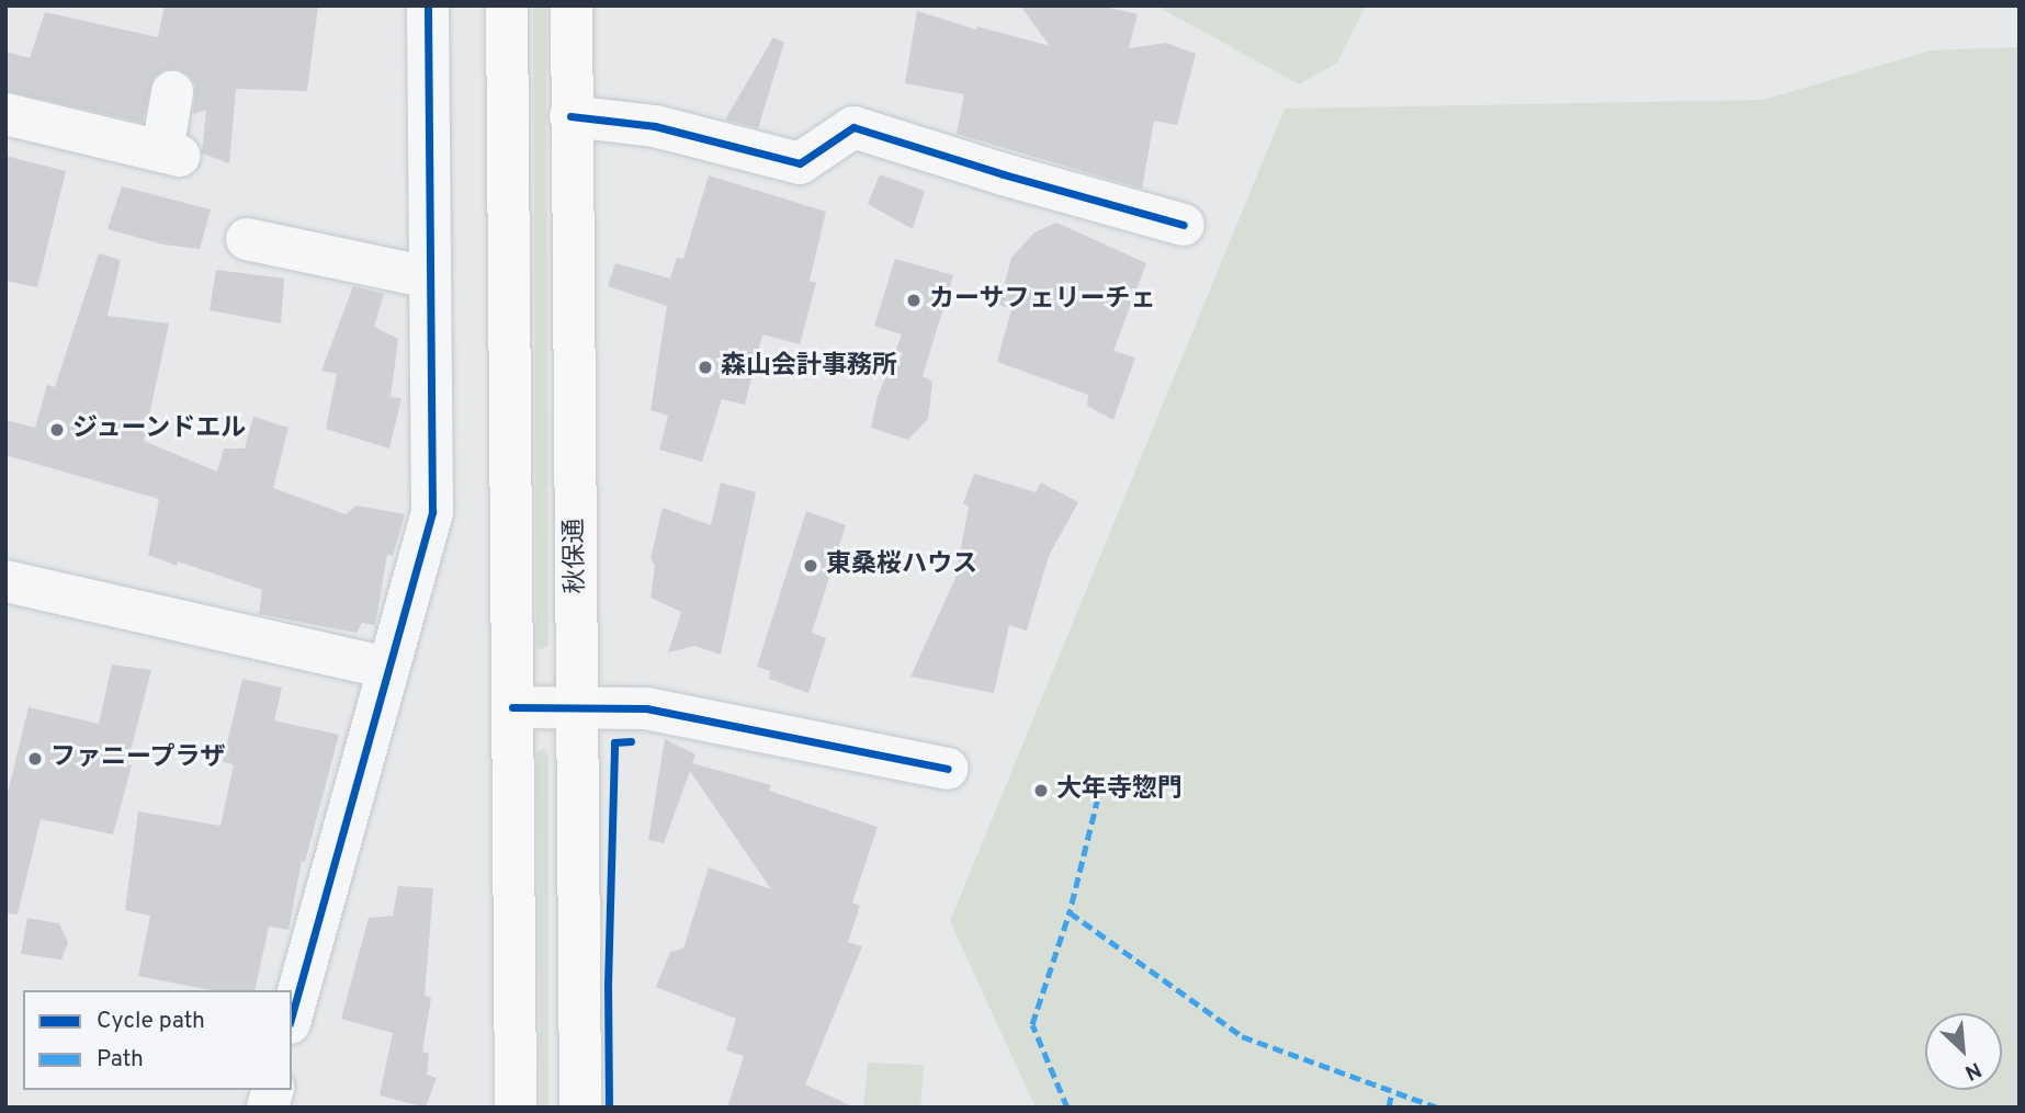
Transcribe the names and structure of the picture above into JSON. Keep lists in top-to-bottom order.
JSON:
{
  "streets": {
    "highway": ["秋保通"]
  },
  "places": [
    "カーサフェリーチェ",
    "森山会計事務所",
    "ジューンドエル",
    "東桑桜ハウス",
    "ファニープラザ",
    "大年寺惣門"
  ],
  "legend": ["Cycle path", "Path"],
  "north": "bottom right"
}
